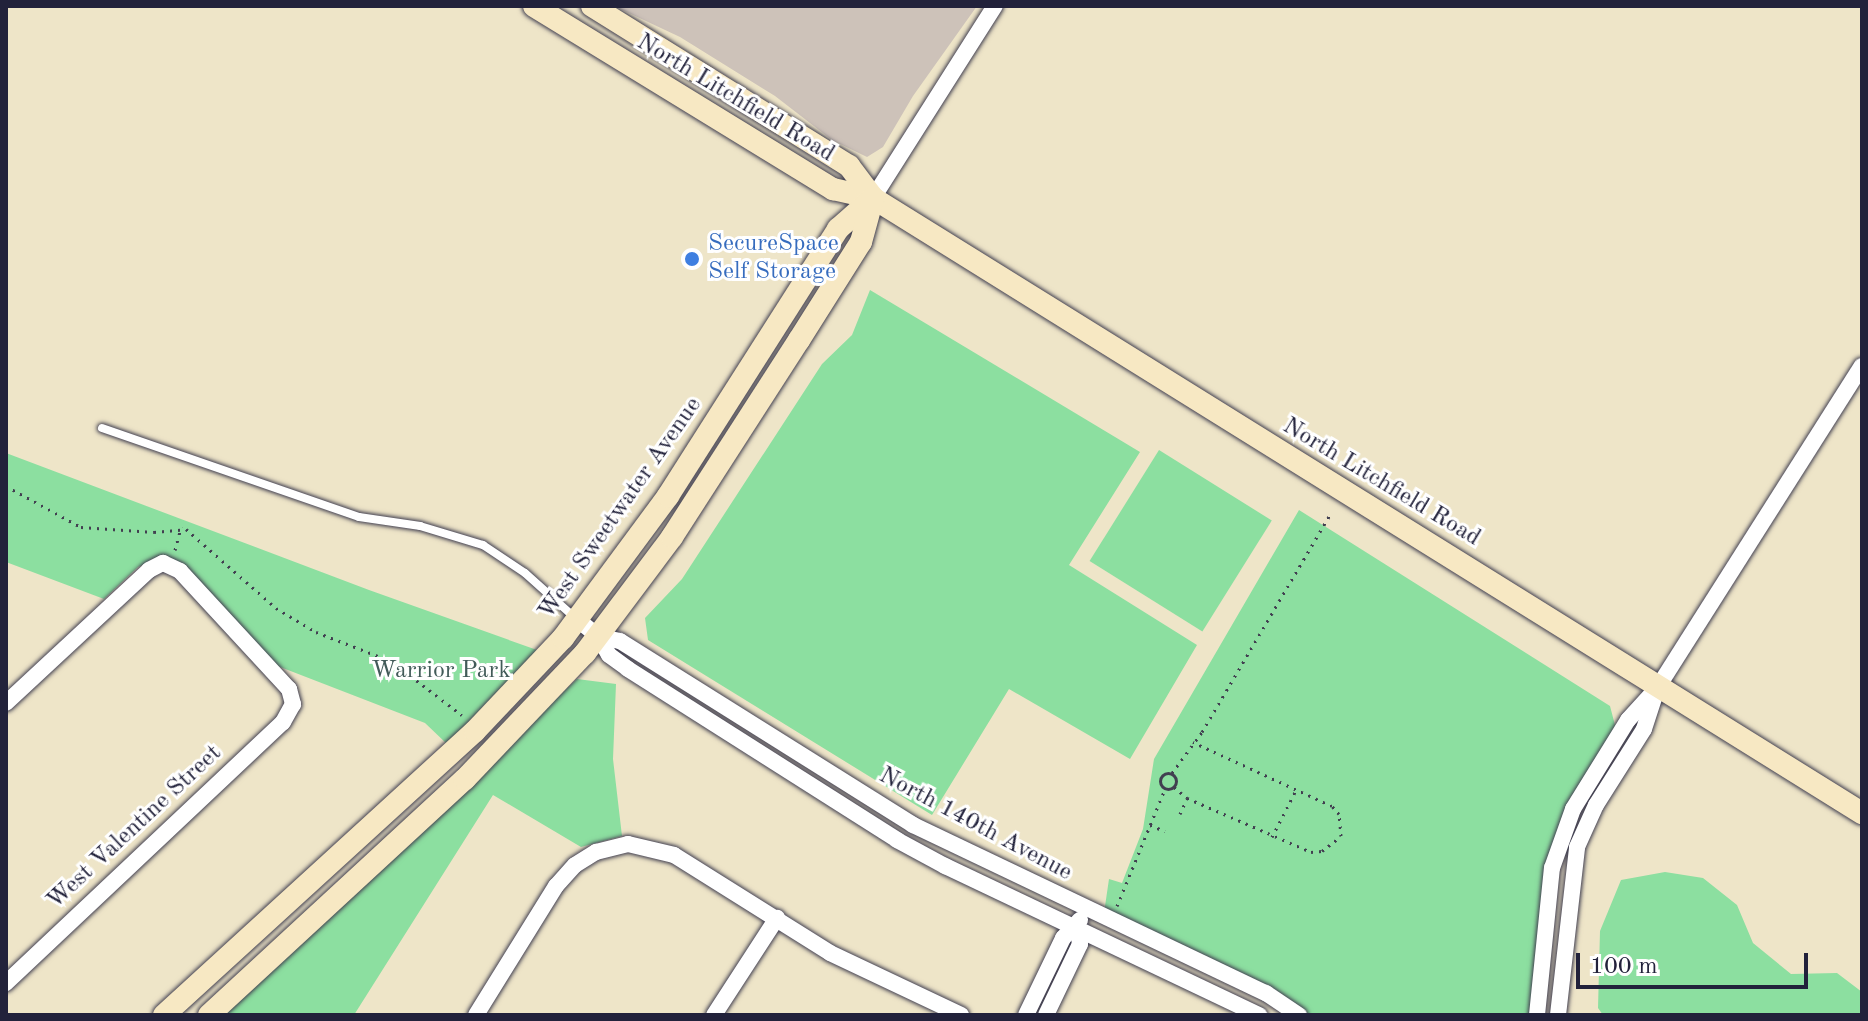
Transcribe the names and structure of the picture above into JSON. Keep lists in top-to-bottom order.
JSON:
{
  "streets": {
    "street": [
      "North Litchfield Road",
      "West Sweetwater Avenue",
      "North 140th Avenue",
      "West Valentine Street"
    ]
  },
  "crossings": [
    ["North Litchfield Road", "West Sweetwater Avenue"],
    ["West Sweetwater Avenue", "North 140th Avenue"]
  ],
  "parks": ["Warrior Park"],
  "places": ["SecureSpace Self Storage"],
  "scale_bar": "100 m"
}
